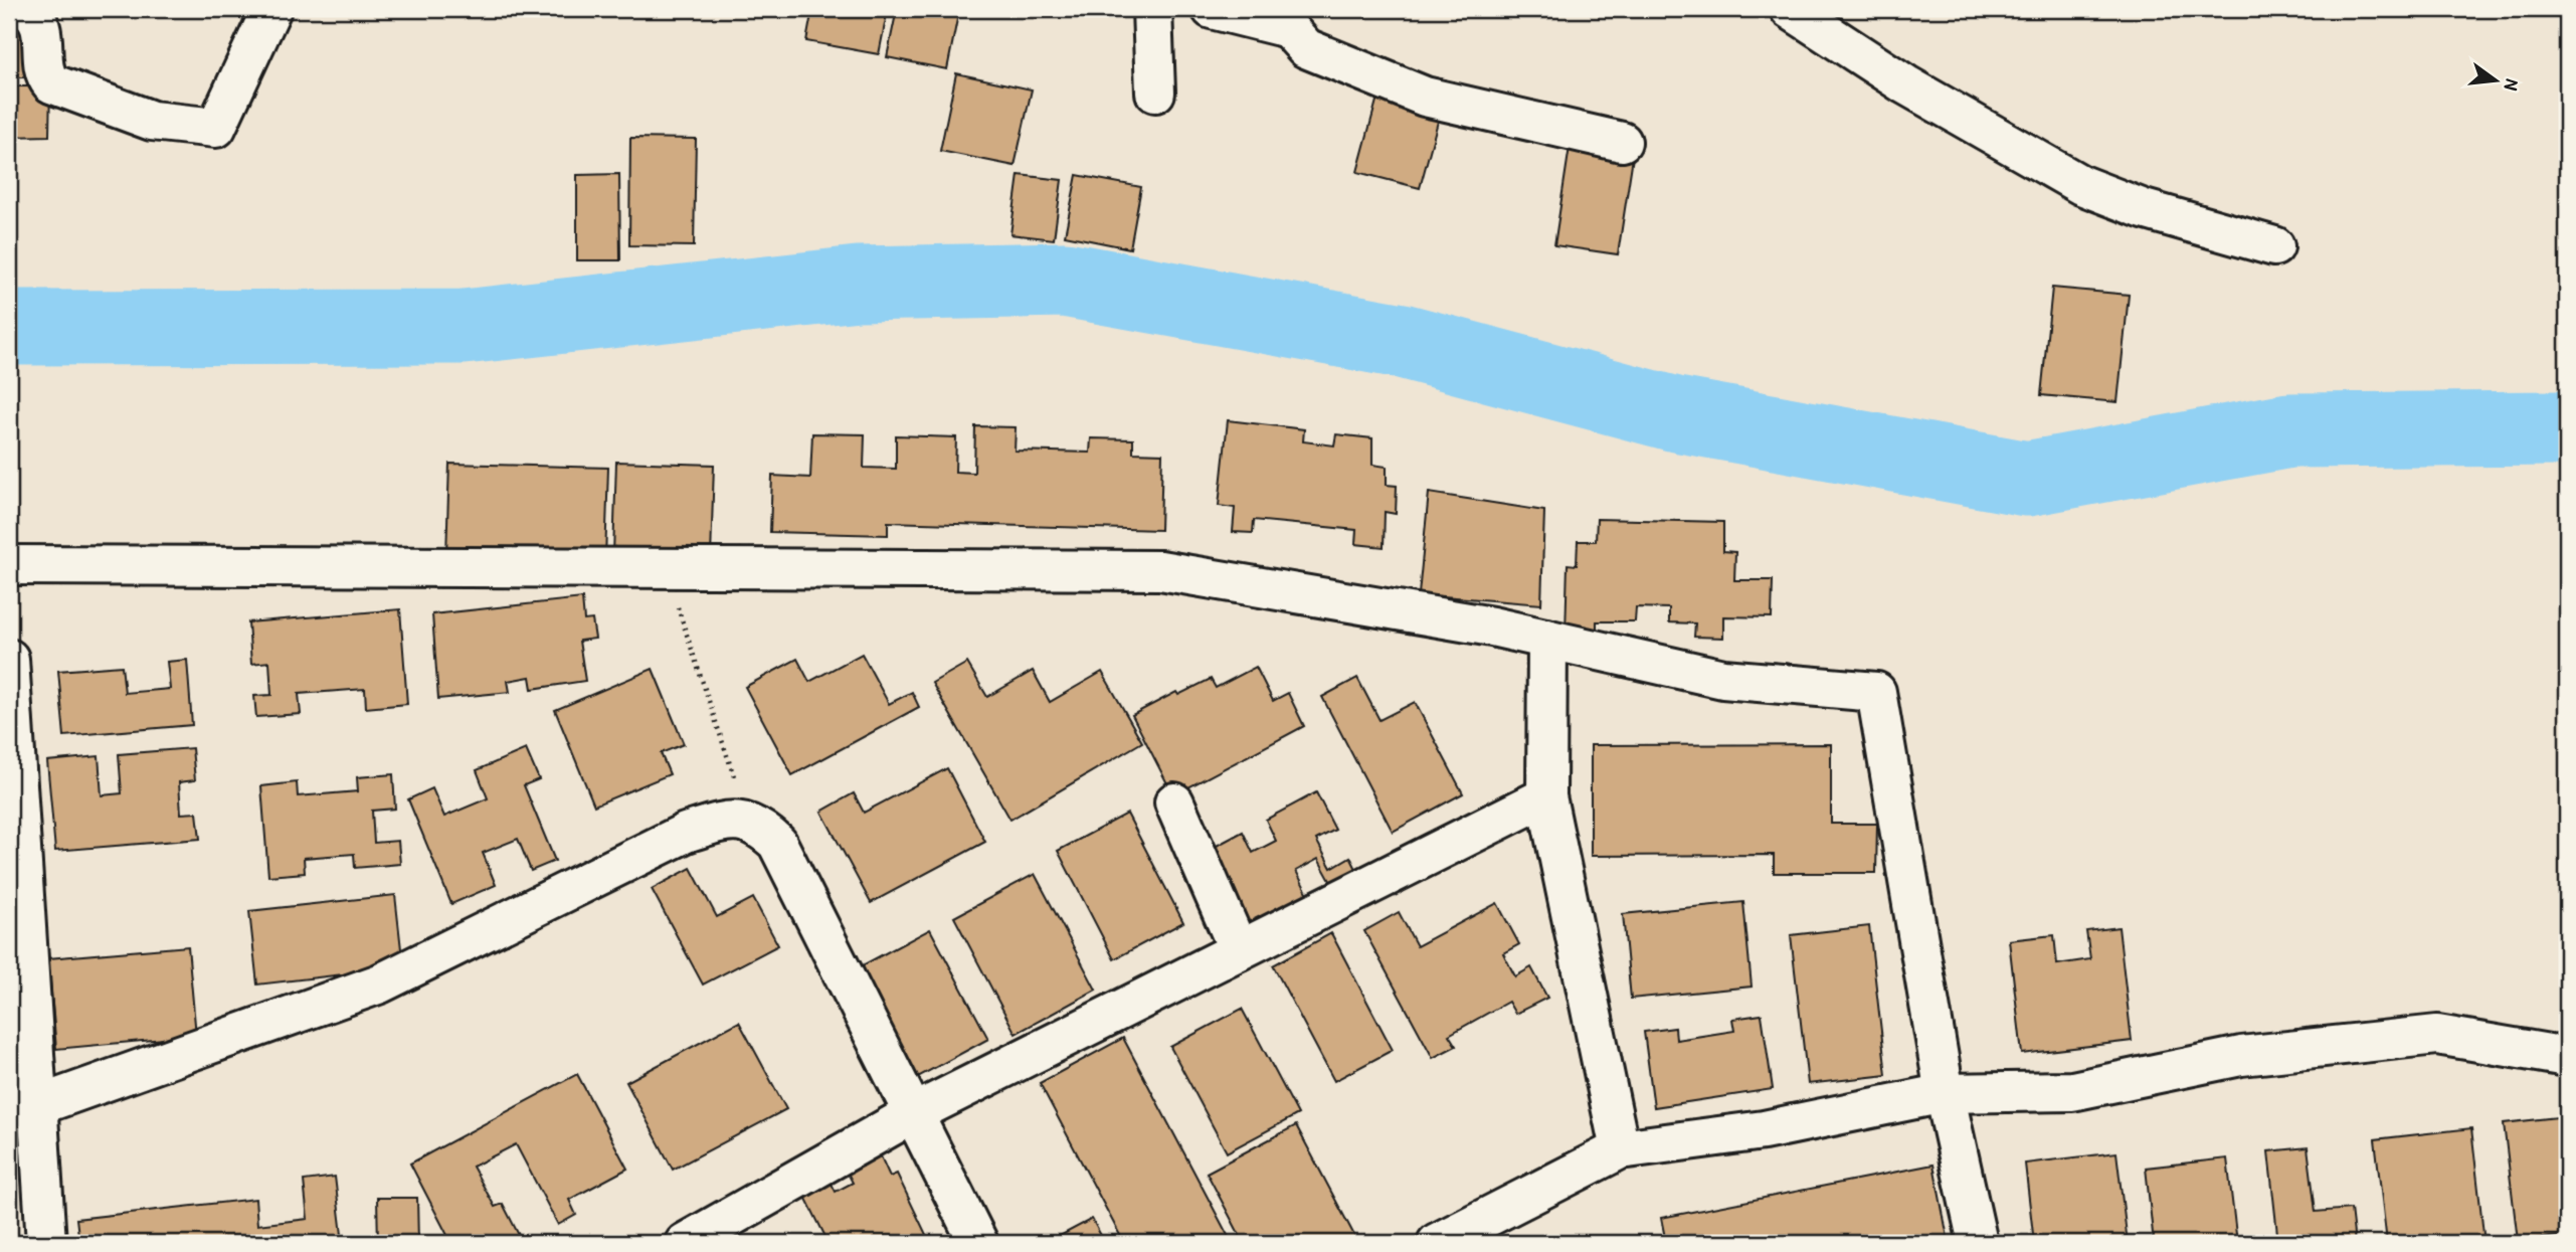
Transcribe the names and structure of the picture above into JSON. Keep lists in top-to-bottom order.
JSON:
{
  "north": "right"
}
